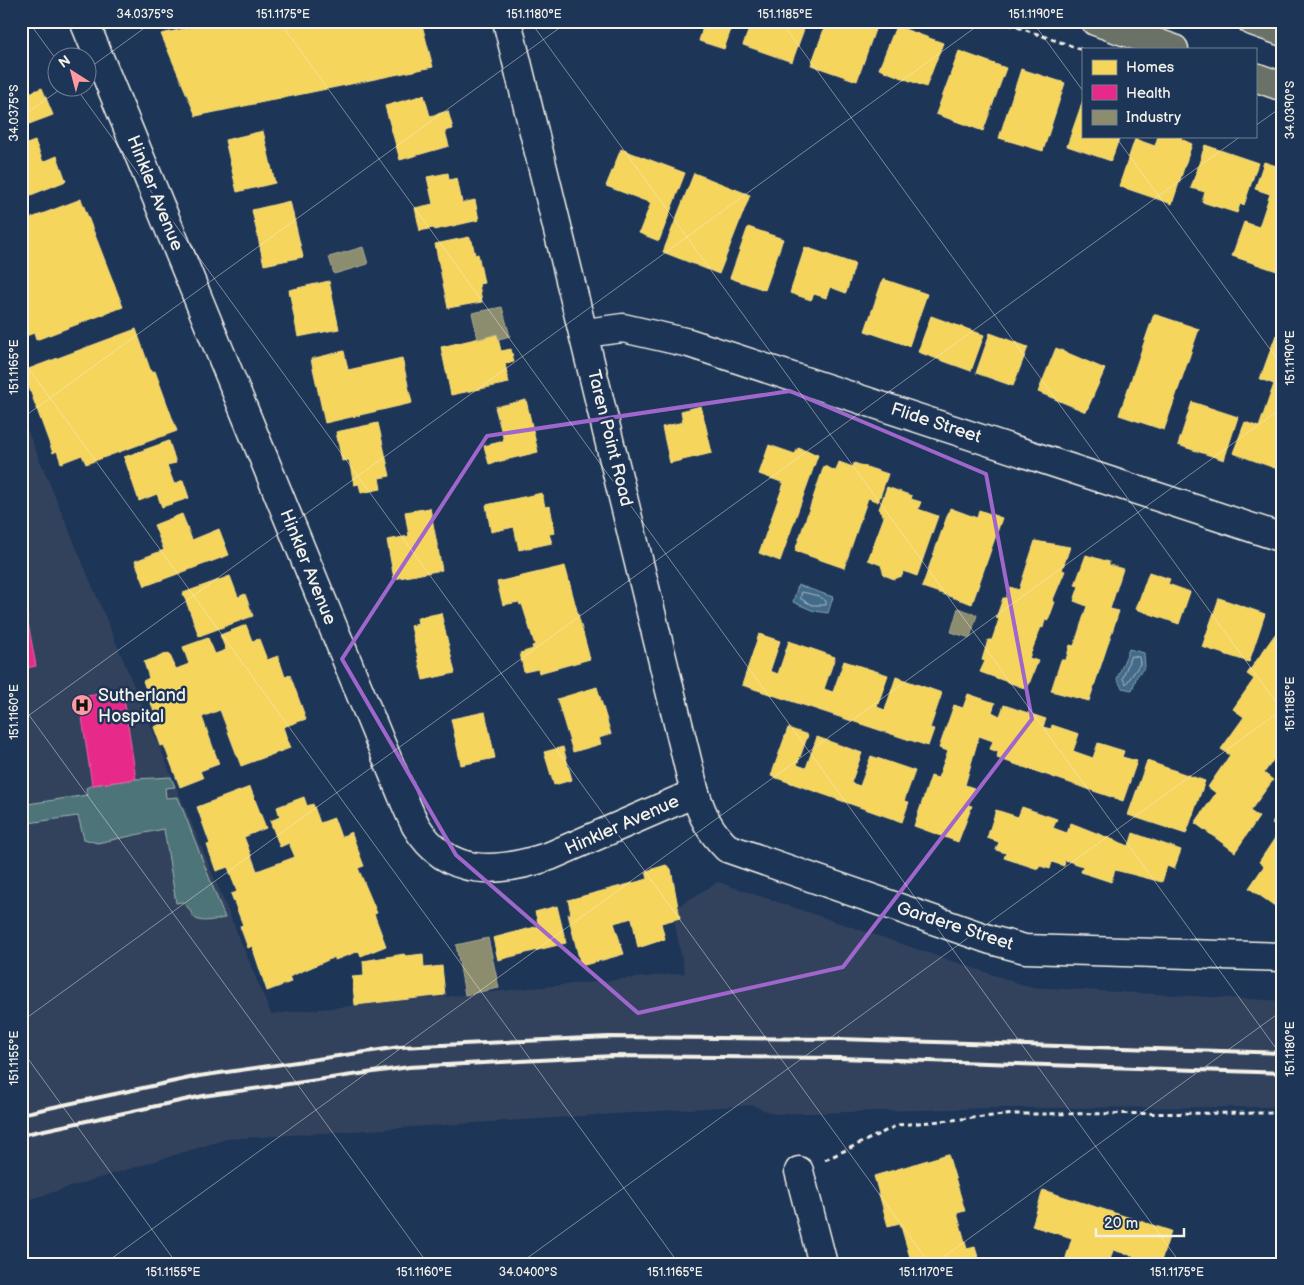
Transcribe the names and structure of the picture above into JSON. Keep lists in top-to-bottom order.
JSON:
{
  "streets": {
    "street": [
      "Hinkler Avenue",
      "Flide Street",
      "Taren Point Road",
      "Gardere Street"
    ]
  },
  "crossings": [
    ["Hinkler Avenue", "Taren Point Road"],
    ["Flide Street", "Taren Point Road"],
    ["Taren Point Road", "Gardere Street"]
  ],
  "places": {
    "hospital": ["Sutherland Hospital"]
  },
  "legend": ["Homes", "Health", "Industry"],
  "scale_bar": "20 m",
  "north": "top left",
  "coordinates": [
    "34.0375°S",
    "151.1175°E",
    "151.1180°E",
    "151.1185°E",
    "151.1190°E",
    "34.0390°S",
    "151.1165°E",
    "151.1160°E",
    "151.1155°E",
    "34.0400°S",
    "151.1170°E"
  ]
}
